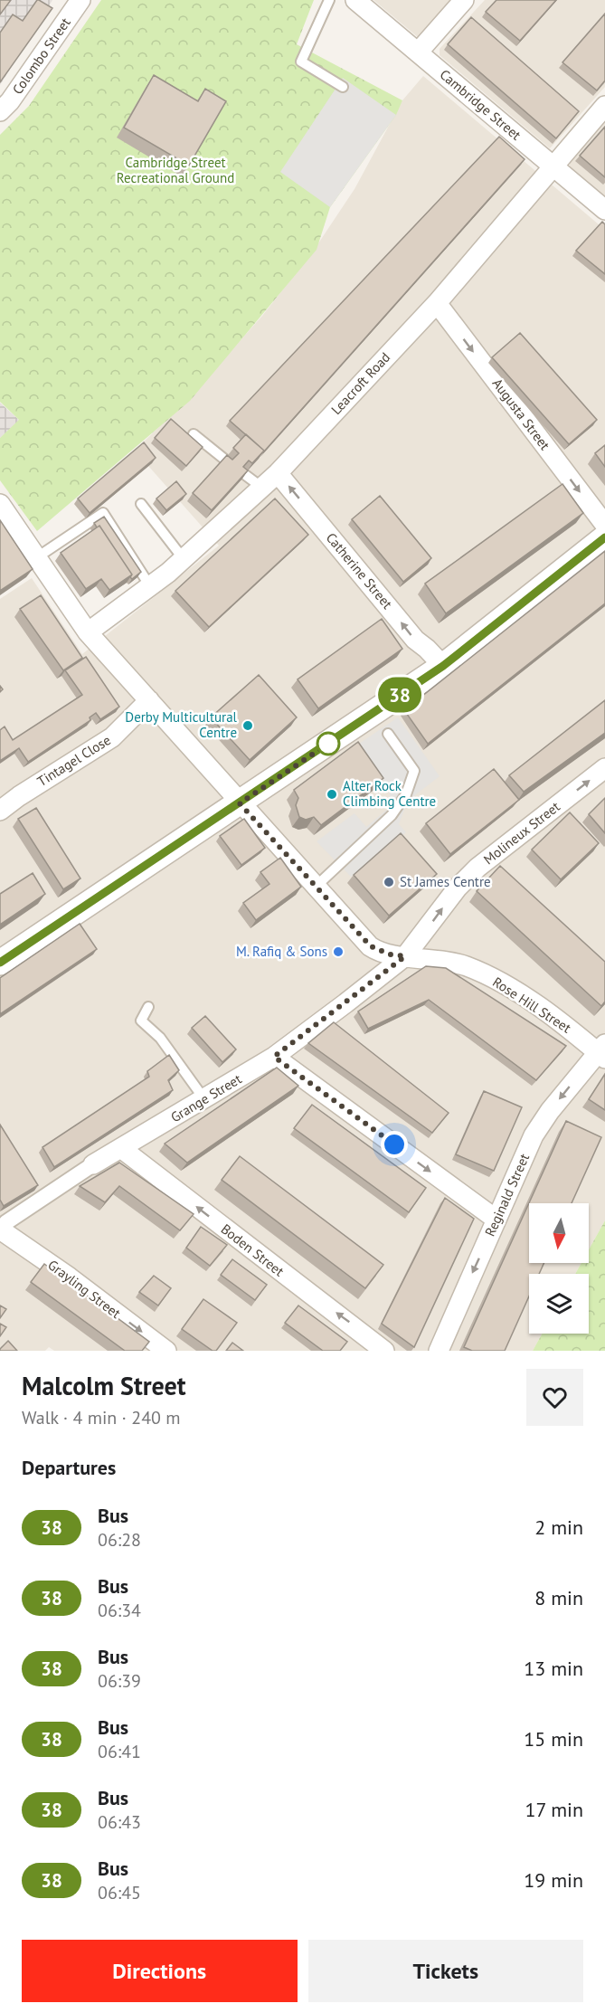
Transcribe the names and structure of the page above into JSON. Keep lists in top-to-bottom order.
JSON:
{
  "streets": {
    "street": [
      "Colombo Street",
      "Cambridge Street",
      "Leacroft Road",
      "Augusta Street",
      "Catherine Street",
      "Tintagel Close",
      "Molineux Street",
      "Rose Hill Street",
      "Grange Street",
      "Reginald Street",
      "Boden Street",
      "Grayling Street"
    ]
  },
  "crossings": [
    ["Cambridge Street", "Leacroft Road"],
    ["Leacroft Road", "Augusta Street"],
    ["Leacroft Road", "Catherine Street"],
    ["Leacroft Road", "Rose Hill Street"],
    ["Tintagel Close", "Rose Hill Street"],
    ["Molineux Street", "Rose Hill Street"],
    ["Molineux Street", "Grange Street"],
    ["Rose Hill Street", "Grange Street"],
    ["Rose Hill Street", "Reginald Street"],
    ["Grange Street", "Boden Street"],
    ["Grange Street", "Grayling Street"]
  ],
  "one_way": [
    "Augusta Street",
    "Catherine Street",
    "Molineux Street",
    "Reginald Street",
    "Grayling Street"
  ],
  "parks": ["Cambridge Street Recreational Ground"],
  "places": [
    "Derby Multicultural Centre",
    "Alter Rock Climbing Centre",
    "St James Centre",
    "M. Rafiq & Sons"
  ],
  "lines": ["bus line 38"],
  "north": "bottom",
  "page": {
    "on_map": "38",
    "heading": [
      ["Malcolm Street", "Walk · 4 min · 240 m"],
      "Departures"
    ],
    "list": [
      {
        "mark": "38",
        "name": "Bus",
        "note": "06:28",
        "value": "2 min"
      },
      {
        "mark": "38",
        "name": "Bus",
        "note": "06:34",
        "value": "8 min"
      },
      {
        "mark": "38",
        "name": "Bus",
        "note": "06:39",
        "value": "13 min"
      },
      {
        "mark": "38",
        "name": "Bus",
        "note": "06:41",
        "value": "15 min"
      },
      {
        "mark": "38",
        "name": "Bus",
        "note": "06:43",
        "value": "17 min"
      },
      {
        "mark": "38",
        "name": "Bus",
        "note": "06:45",
        "value": "19 min"
      }
    ],
    "buttons": ["Directions", "Tickets"]
  }
}
